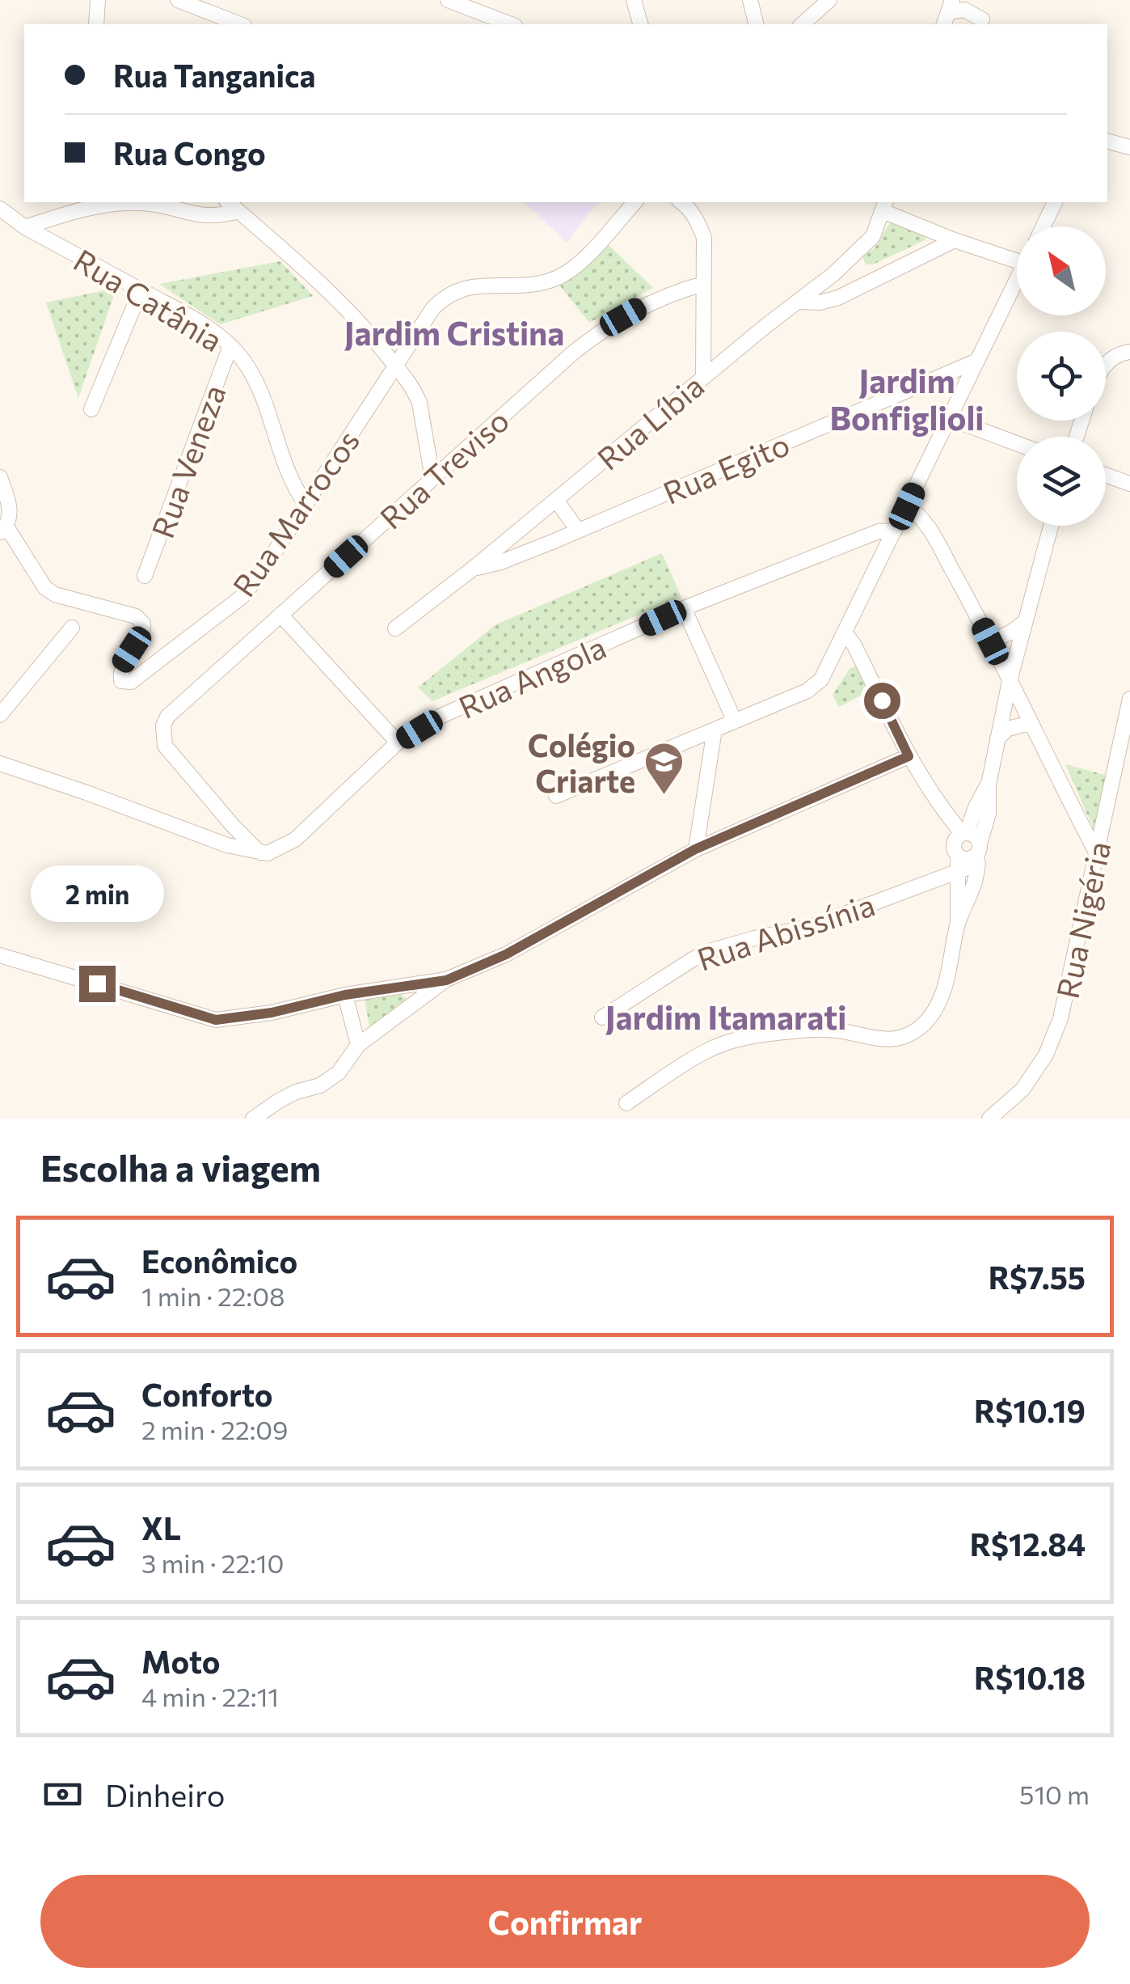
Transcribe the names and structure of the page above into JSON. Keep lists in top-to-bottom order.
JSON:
{
  "streets": {
    "street": [
      "Rua Catânia",
      "Rua Líbia",
      "Rua Veneza",
      "Rua Egito",
      "Rua Treviso",
      "Rua Marrocos",
      "Rua Angola",
      "Rua Nigéria",
      "Rua Abissínia"
    ]
  },
  "crossings": [
    ["Rua Catânia", "Rua Veneza"],
    ["Rua Catânia", "Rua Marrocos"],
    ["Rua Líbia", "Rua Egito"],
    ["Rua Treviso", "Rua Angola"]
  ],
  "districts": ["Jardim Cristina", "Jardim Bonfiglioli", "Jardim Itamarati"],
  "places": {
    "school or university": ["Colégio Criarte"]
  },
  "north": "top left",
  "page": {
    "banner": ["Rua Tanganica", "Rua Congo"],
    "bubble": "2 min",
    "heading": "Escolha a viagem",
    "list": [
      {
        "name": "Econômico",
        "note": "1 min · 22:08",
        "value": "R$7.55"
      },
      {
        "name": "Conforto",
        "note": "2 min · 22:09",
        "value": "R$10.19"
      },
      {
        "name": "XL",
        "note": "3 min · 22:10",
        "value": "R$12.84"
      },
      {
        "name": "Moto",
        "note": "4 min · 22:11",
        "value": "R$10.18"
      }
    ],
    "pay": ["Dinheiro", "510 m"],
    "buttons": "Confirmar"
  }
}
